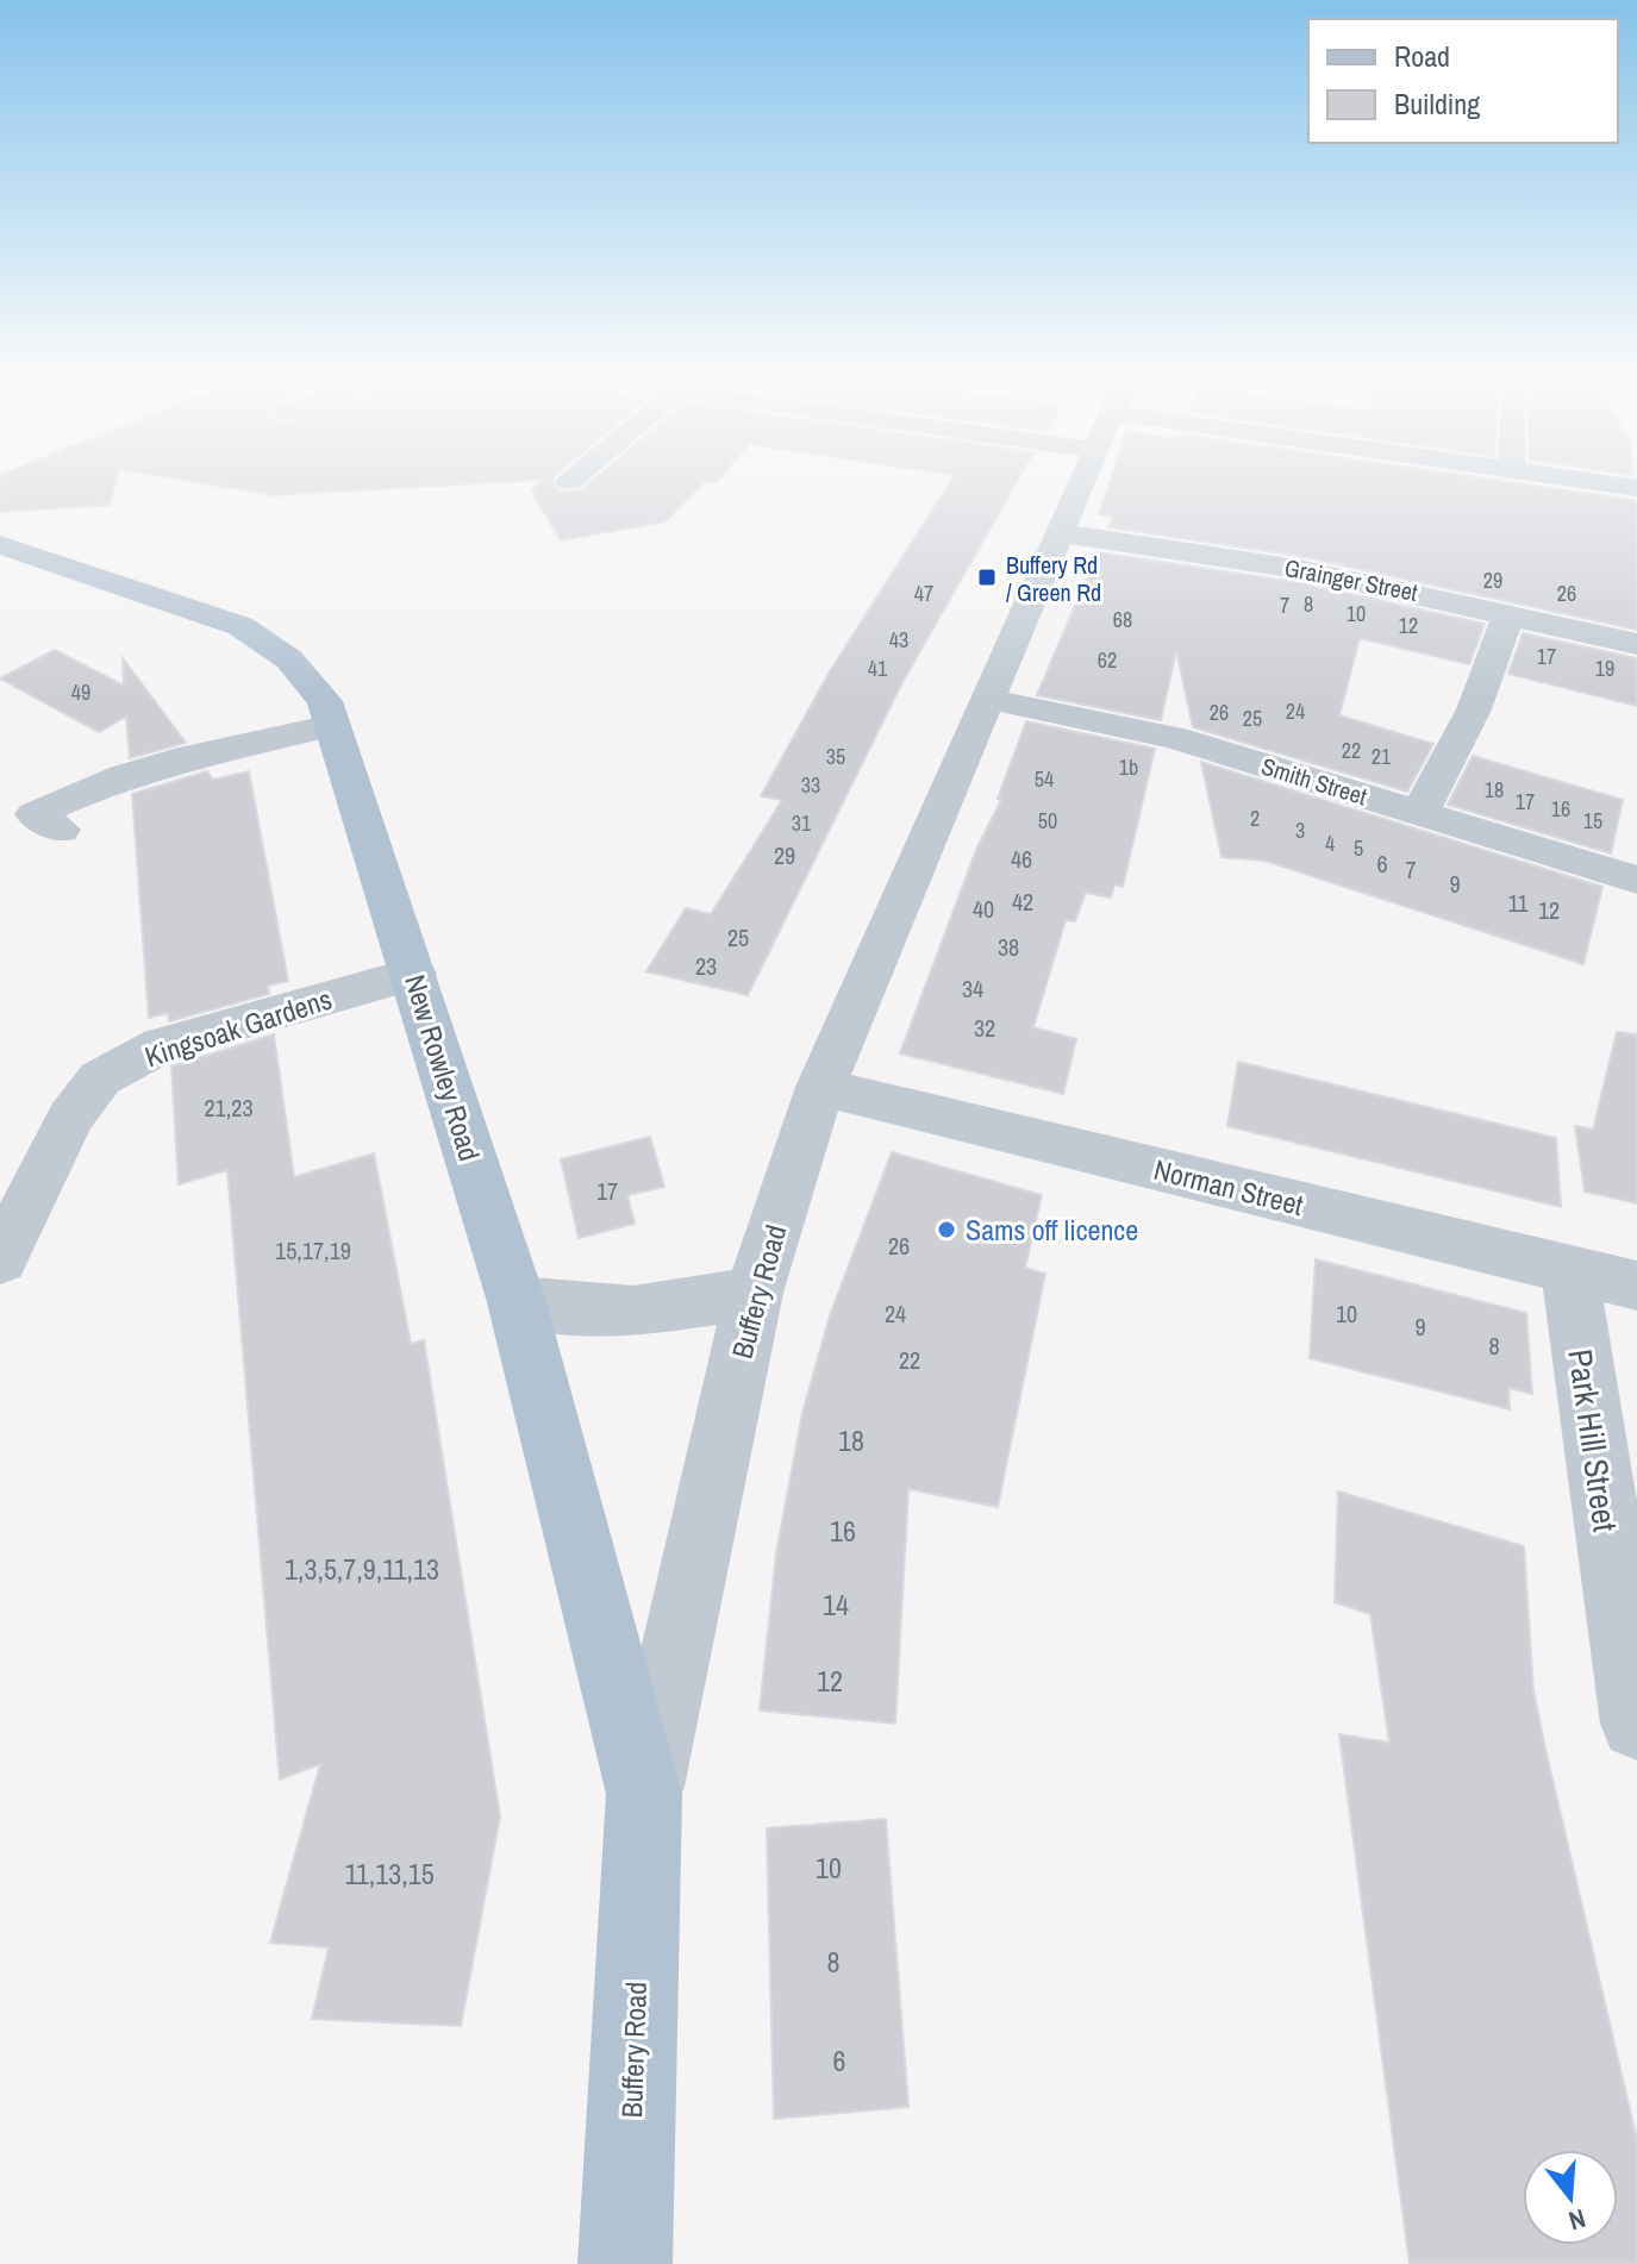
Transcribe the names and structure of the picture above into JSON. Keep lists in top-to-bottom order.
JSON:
{
  "streets": {
    "main road": ["New Rowley Road", "Buffery Road"],
    "street": [
      "Grainger Street",
      "Smith Street",
      "Kingsoak Gardens",
      "Norman Street",
      "Park Hill Street"
    ]
  },
  "crossings": [
    ["Grainger Street", "Buffery Road"],
    ["Smith Street", "Buffery Road"],
    ["Kingsoak Gardens", "New Rowley Road"],
    ["New Rowley Road", "Buffery Road"],
    ["Norman Street", "Buffery Road"],
    ["Norman Street", "Park Hill Street"]
  ],
  "places": {
    "transit": ["Buffery Rd / Green Rd"],
    "other": ["Sams off licence"]
  },
  "house_numbers": [
    "29",
    "47",
    "26",
    "8",
    "7",
    "10",
    "68",
    "12",
    "43",
    "17",
    "62",
    "41",
    "19",
    "49",
    "24",
    "26",
    "25",
    "22",
    "35",
    "21",
    "1b",
    "54",
    "33",
    "18",
    "17",
    "16",
    "2",
    "50",
    "15",
    "31",
    "3",
    "4",
    "5",
    "29",
    "46",
    "6",
    "7",
    "9",
    "42",
    "11",
    "40",
    "12",
    "25",
    "38",
    "23",
    "34",
    "32",
    "21,23",
    "17",
    "26",
    "15,17,19",
    "24",
    "10",
    "9",
    "8",
    "22",
    "18",
    "16",
    "1,3,5,7,9,11,13",
    "14",
    "12",
    "10",
    "11,13,15",
    "8",
    "6"
  ],
  "legend": ["Road", "Building"],
  "north": "bottom"
}
